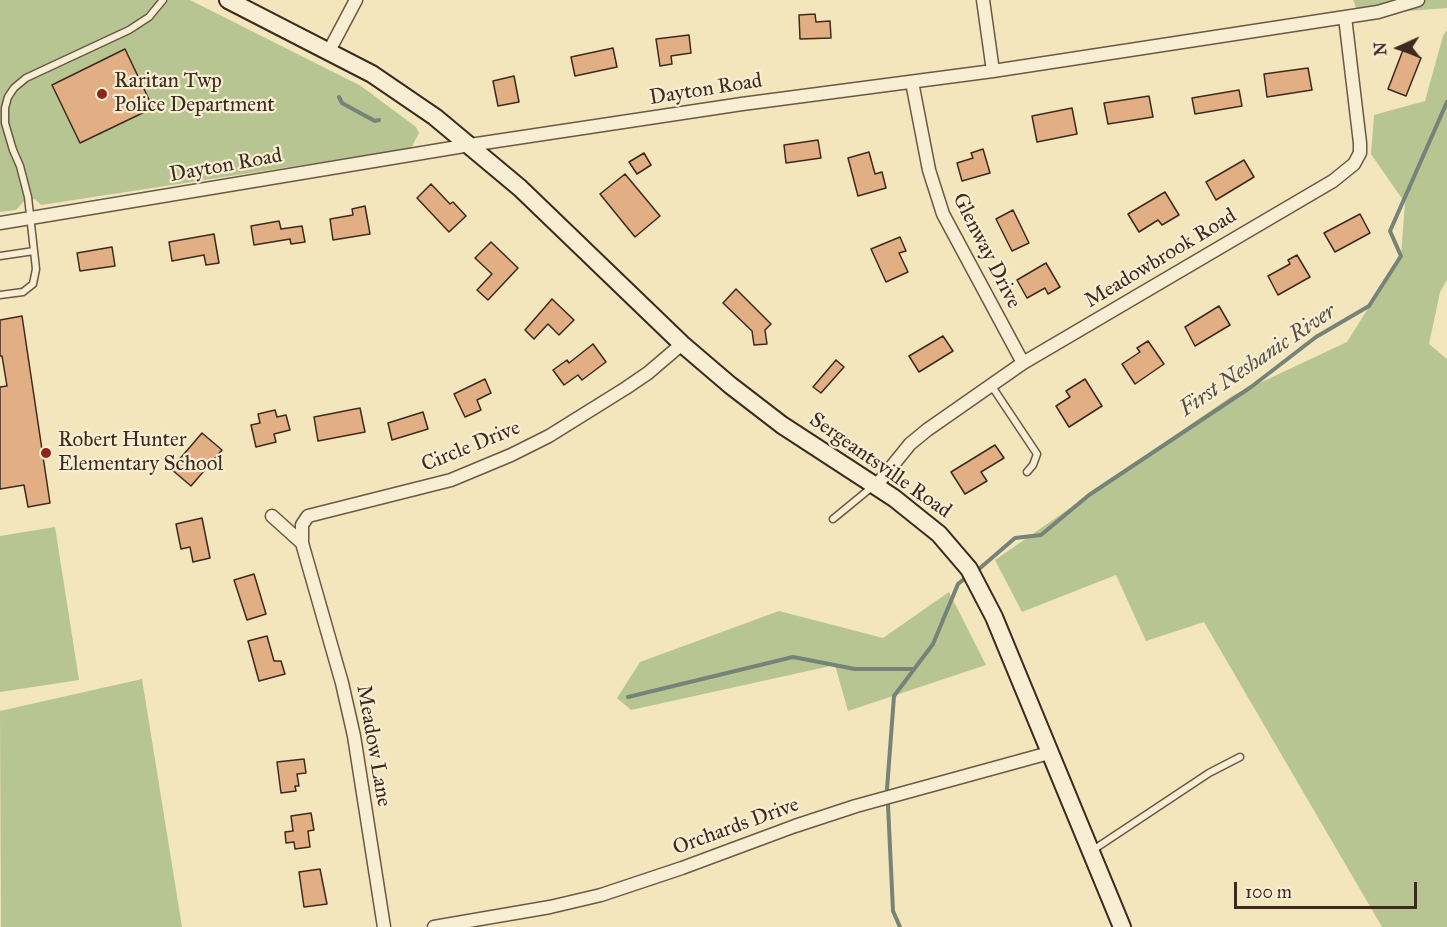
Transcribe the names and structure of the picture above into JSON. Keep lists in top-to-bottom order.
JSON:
{
  "streets": {
    "main road": ["Sergeantsville Road"],
    "street": [
      "Dayton Road",
      "Glenway Drive",
      "Meadowbrook Road",
      "Circle Drive",
      "Meadow Lane",
      "Orchards Drive"
    ]
  },
  "crossings": [
    ["Dayton Road", "Glenway Drive"],
    ["Dayton Road", "Meadowbrook Road"],
    ["Dayton Road", "Sergeantsville Road"],
    ["Glenway Drive", "Meadowbrook Road"],
    ["Meadowbrook Road", "Sergeantsville Road"],
    ["Circle Drive", "Sergeantsville Road"],
    ["Circle Drive", "Meadow Lane"],
    ["Sergeantsville Road", "Orchards Drive"]
  ],
  "water": ["First Neshanic River"],
  "places": ["Raritan Twp Police Department", "Robert Hunter Elementary School"],
  "scale_bar": "100 m",
  "north": "left"
}
